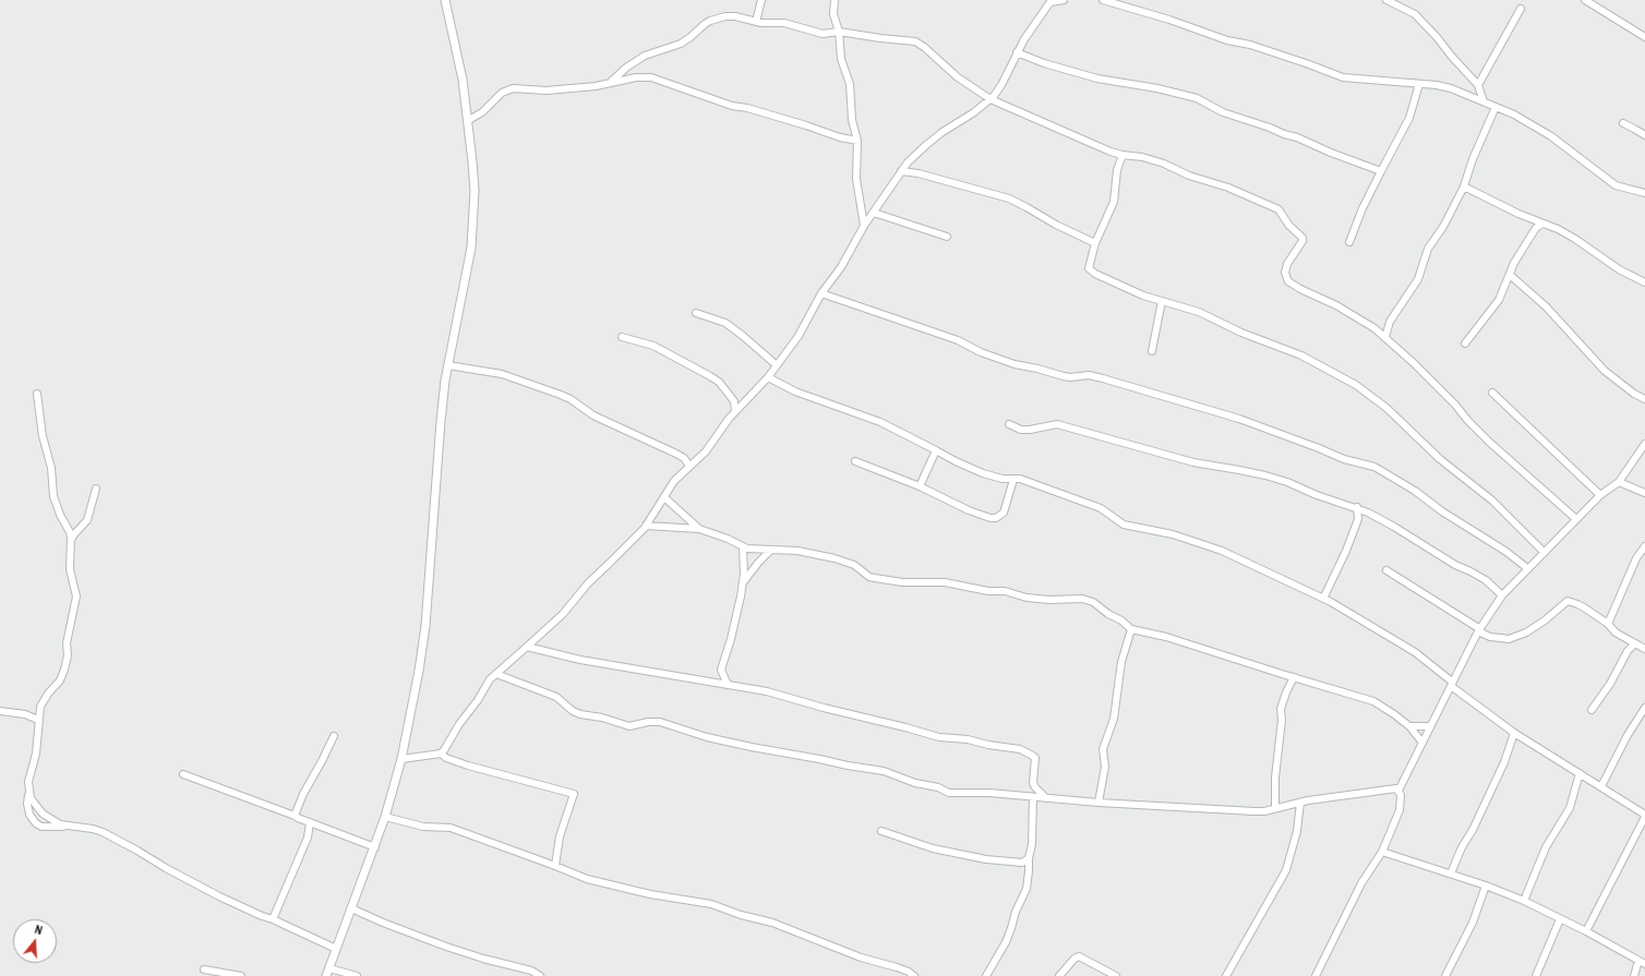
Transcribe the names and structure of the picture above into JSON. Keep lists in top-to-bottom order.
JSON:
{
  "north": "top"
}
